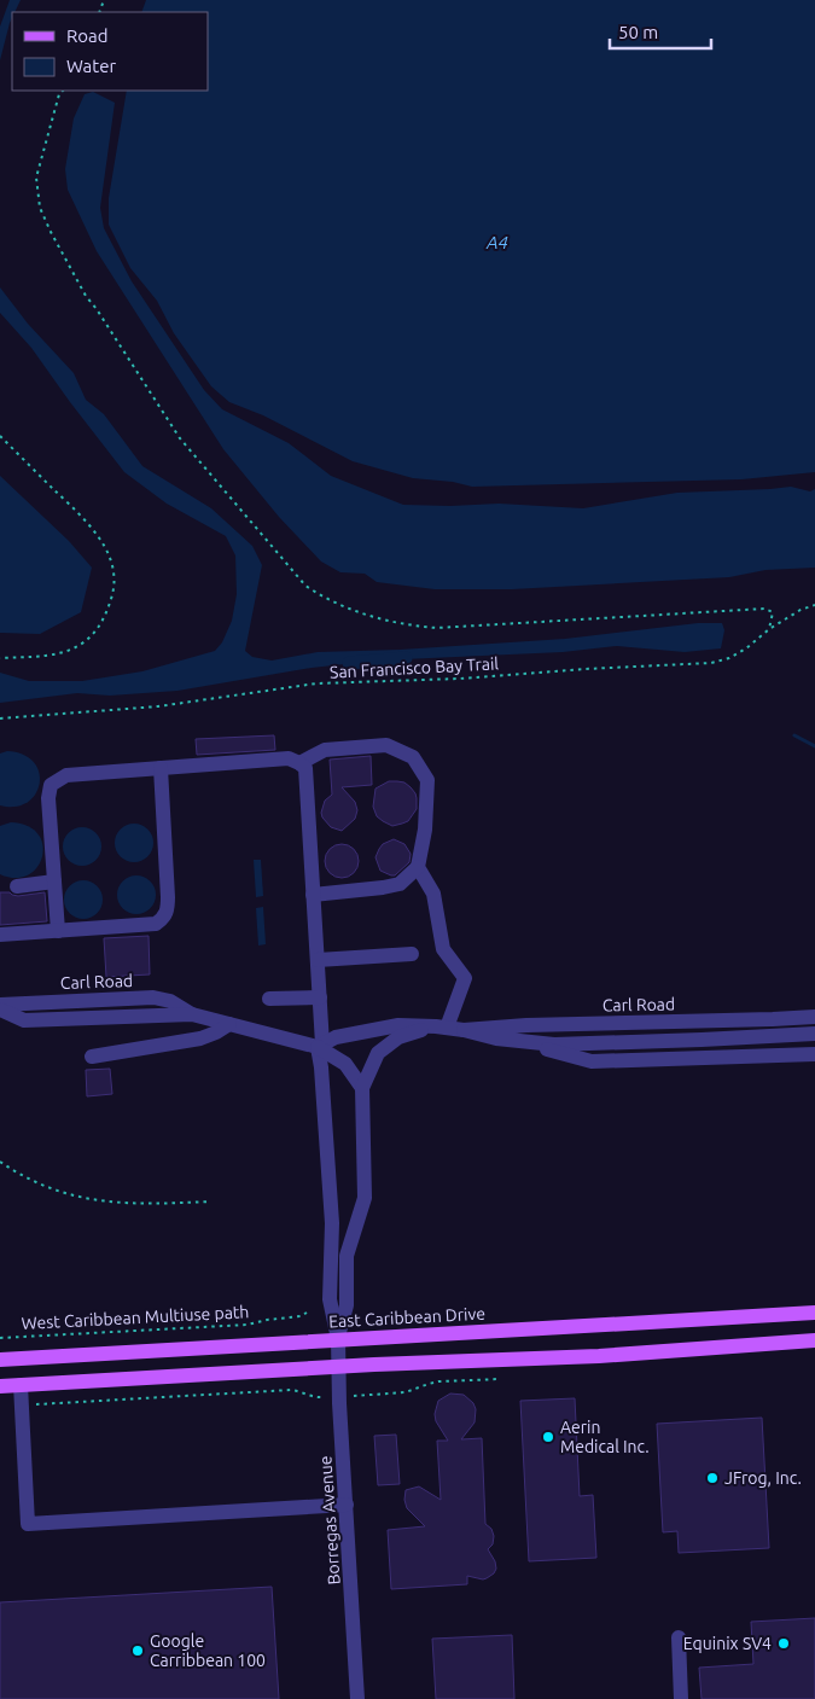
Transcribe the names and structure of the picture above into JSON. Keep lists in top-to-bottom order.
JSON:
{
  "streets": {
    "main road": ["East Caribbean Drive"],
    "street": ["Carl Road", "Borregas Avenue"],
    "path": ["San Francisco Bay Trail", "West Caribbean Multiuse path"]
  },
  "crossings": [
    ["Carl Road", "Borregas Avenue"],
    ["East Caribbean Drive", "Borregas Avenue"]
  ],
  "water": ["A4"],
  "places": [
    "Aerin Medical Inc.",
    "JFrog, Inc.",
    "Equinix SV4",
    "Google Carribbean 100"
  ],
  "legend": ["Road", "Water"],
  "scale_bar": "50 m"
}
